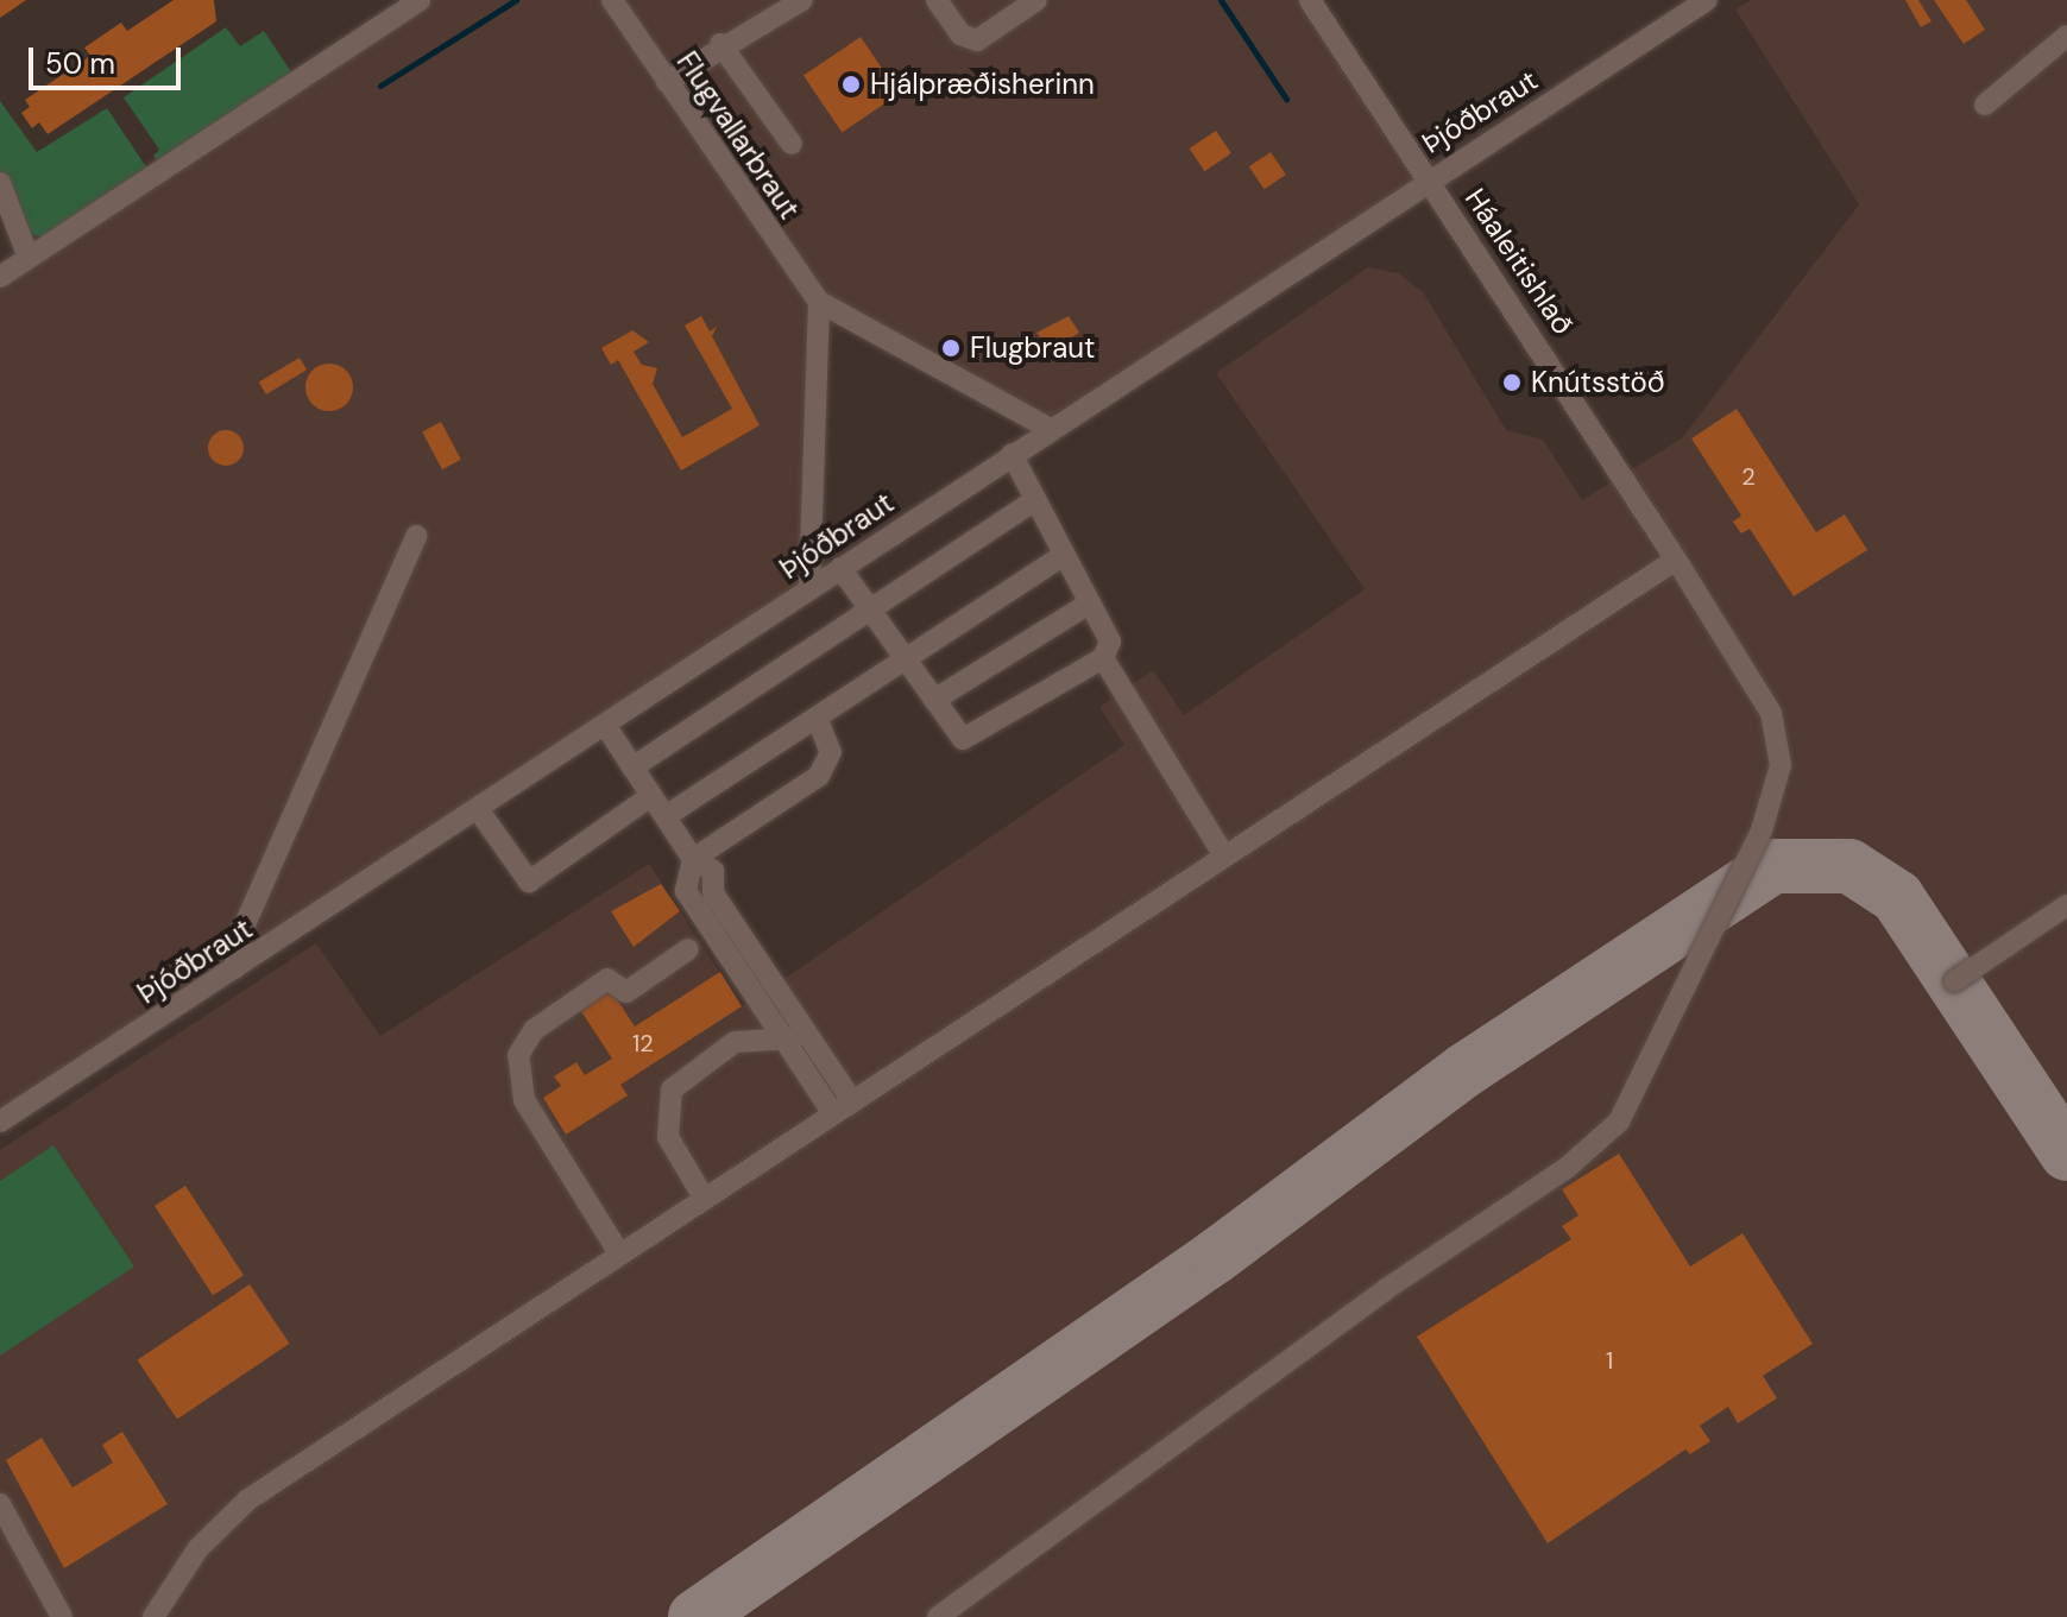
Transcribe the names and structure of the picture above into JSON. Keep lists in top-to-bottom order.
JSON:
{
  "streets": {
    "street": ["Þjóðbraut", "Flugvallarbraut", "Háaleitishlað"]
  },
  "crossings": [
    ["Þjóðbraut", "Flugvallarbraut"],
    ["Þjóðbraut", "Háaleitishlað"]
  ],
  "places": ["Hjálpræðisherinn", "Flugbraut", "Knútsstöð"],
  "house_numbers": ["2", "12", "1"],
  "scale_bar": "50 m"
}
